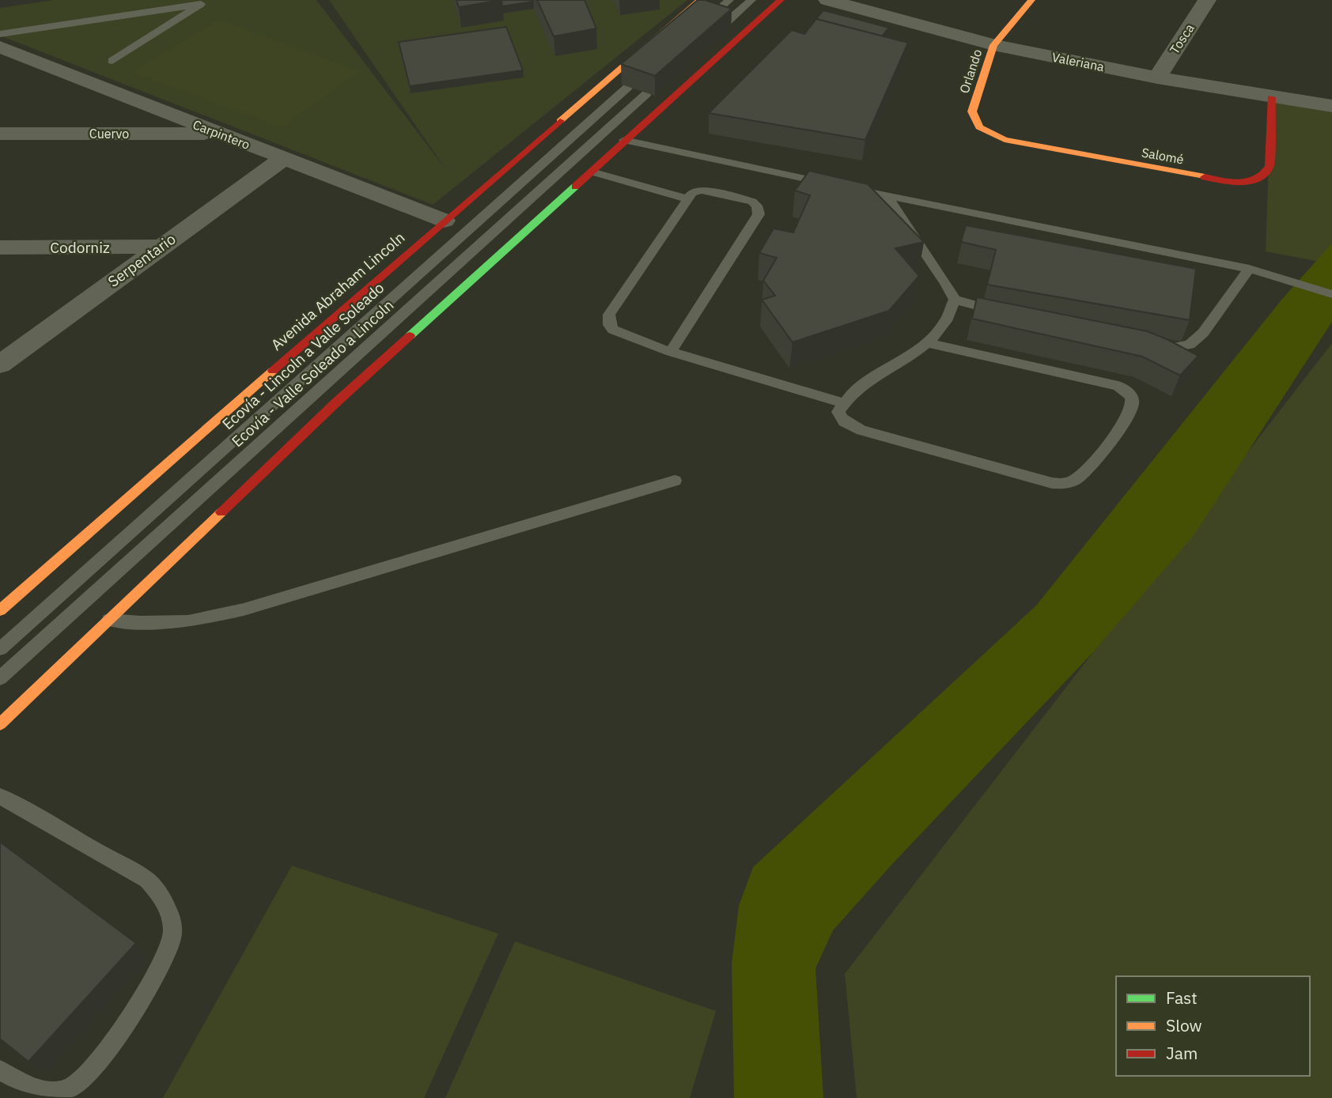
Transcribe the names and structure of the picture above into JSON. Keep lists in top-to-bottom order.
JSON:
{
  "streets": {
    "main road": ["Orlando", "Salomé", "Avenida Abraham Lincoln"],
    "street": [
      "Tosca",
      "Valeriana",
      "Cuervo",
      "Carpintero",
      "Codorniz",
      "Serpentario"
    ],
    "lane": ["Ecovía - Lincoln a Valle Soleado", "Ecovía - Valle Soleado a Lincoln"]
  },
  "crossings": [
    ["Tosca", "Valeriana"],
    ["Valeriana", "Orlando"],
    ["Valeriana", "Salomé"],
    ["Orlando", "Salomé"],
    ["Cuervo", "Carpintero"],
    ["Carpintero", "Serpentario"],
    ["Carpintero", "Avenida Abraham Lincoln"],
    ["Codorniz", "Serpentario"]
  ],
  "legend": ["Fast", "Slow", "Jam"]
}
